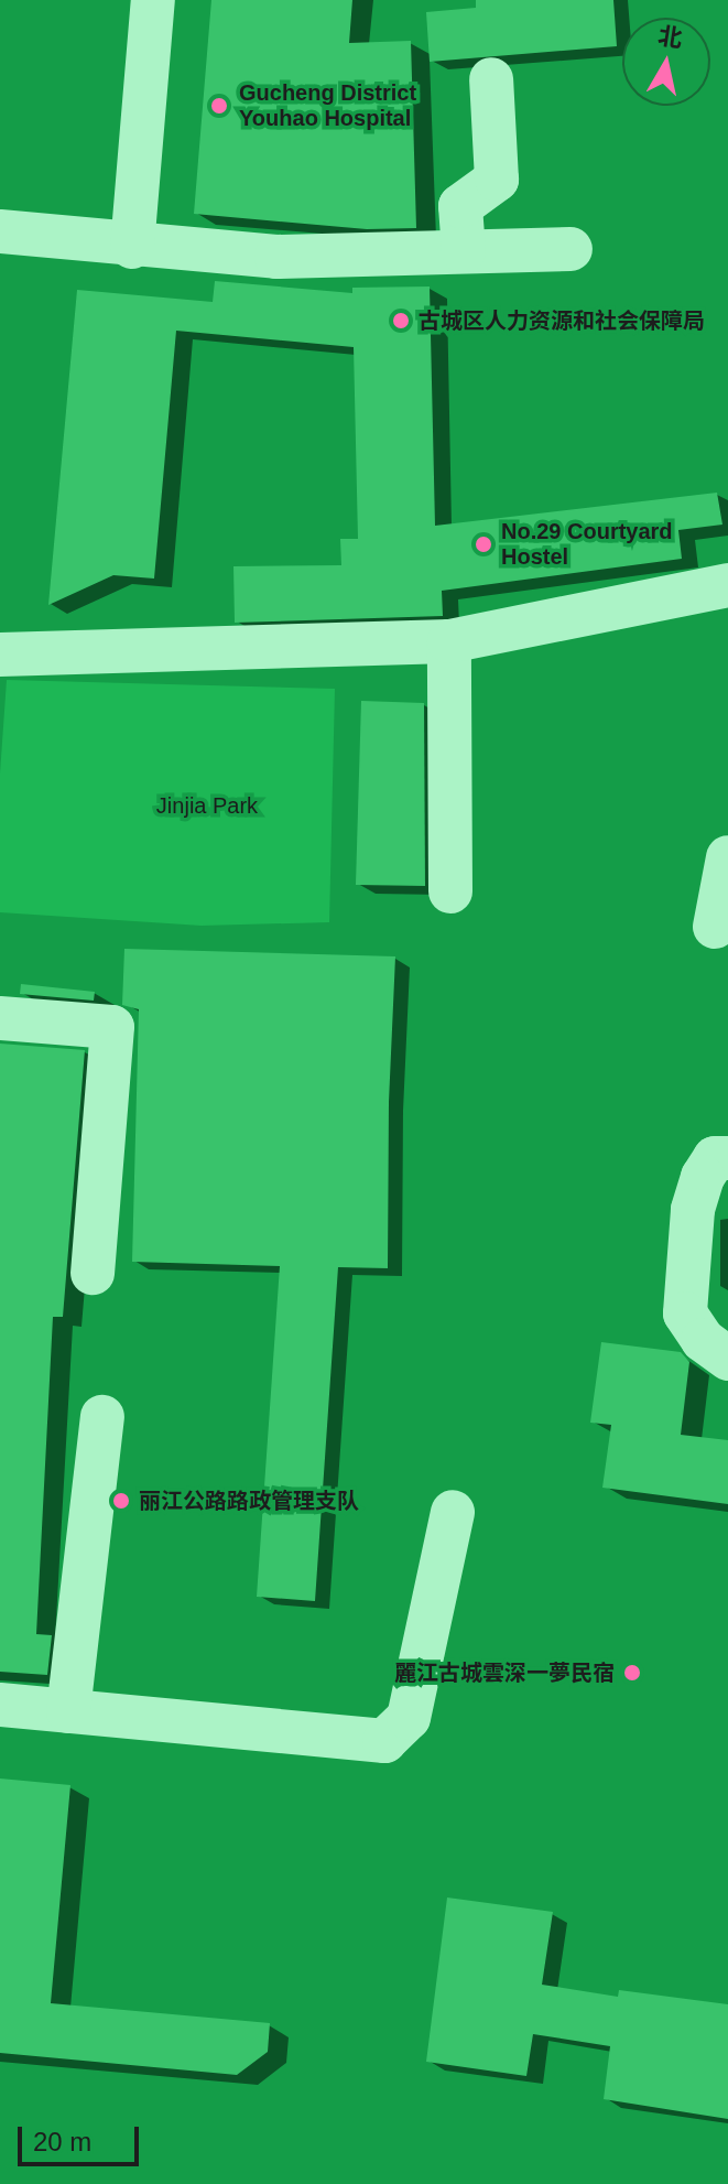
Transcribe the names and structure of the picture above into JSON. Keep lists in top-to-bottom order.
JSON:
{
  "parks": ["Jinjia Park"],
  "places": [
    "Gucheng District Youhao Hospital",
    "古城区人力资源和社会保障局",
    "No.29 Courtyard Hostel",
    "丽江公路路政管理支队",
    "麗江古城雲深一夢民宿"
  ],
  "scale_bar": "20 m",
  "north": "top"
}
